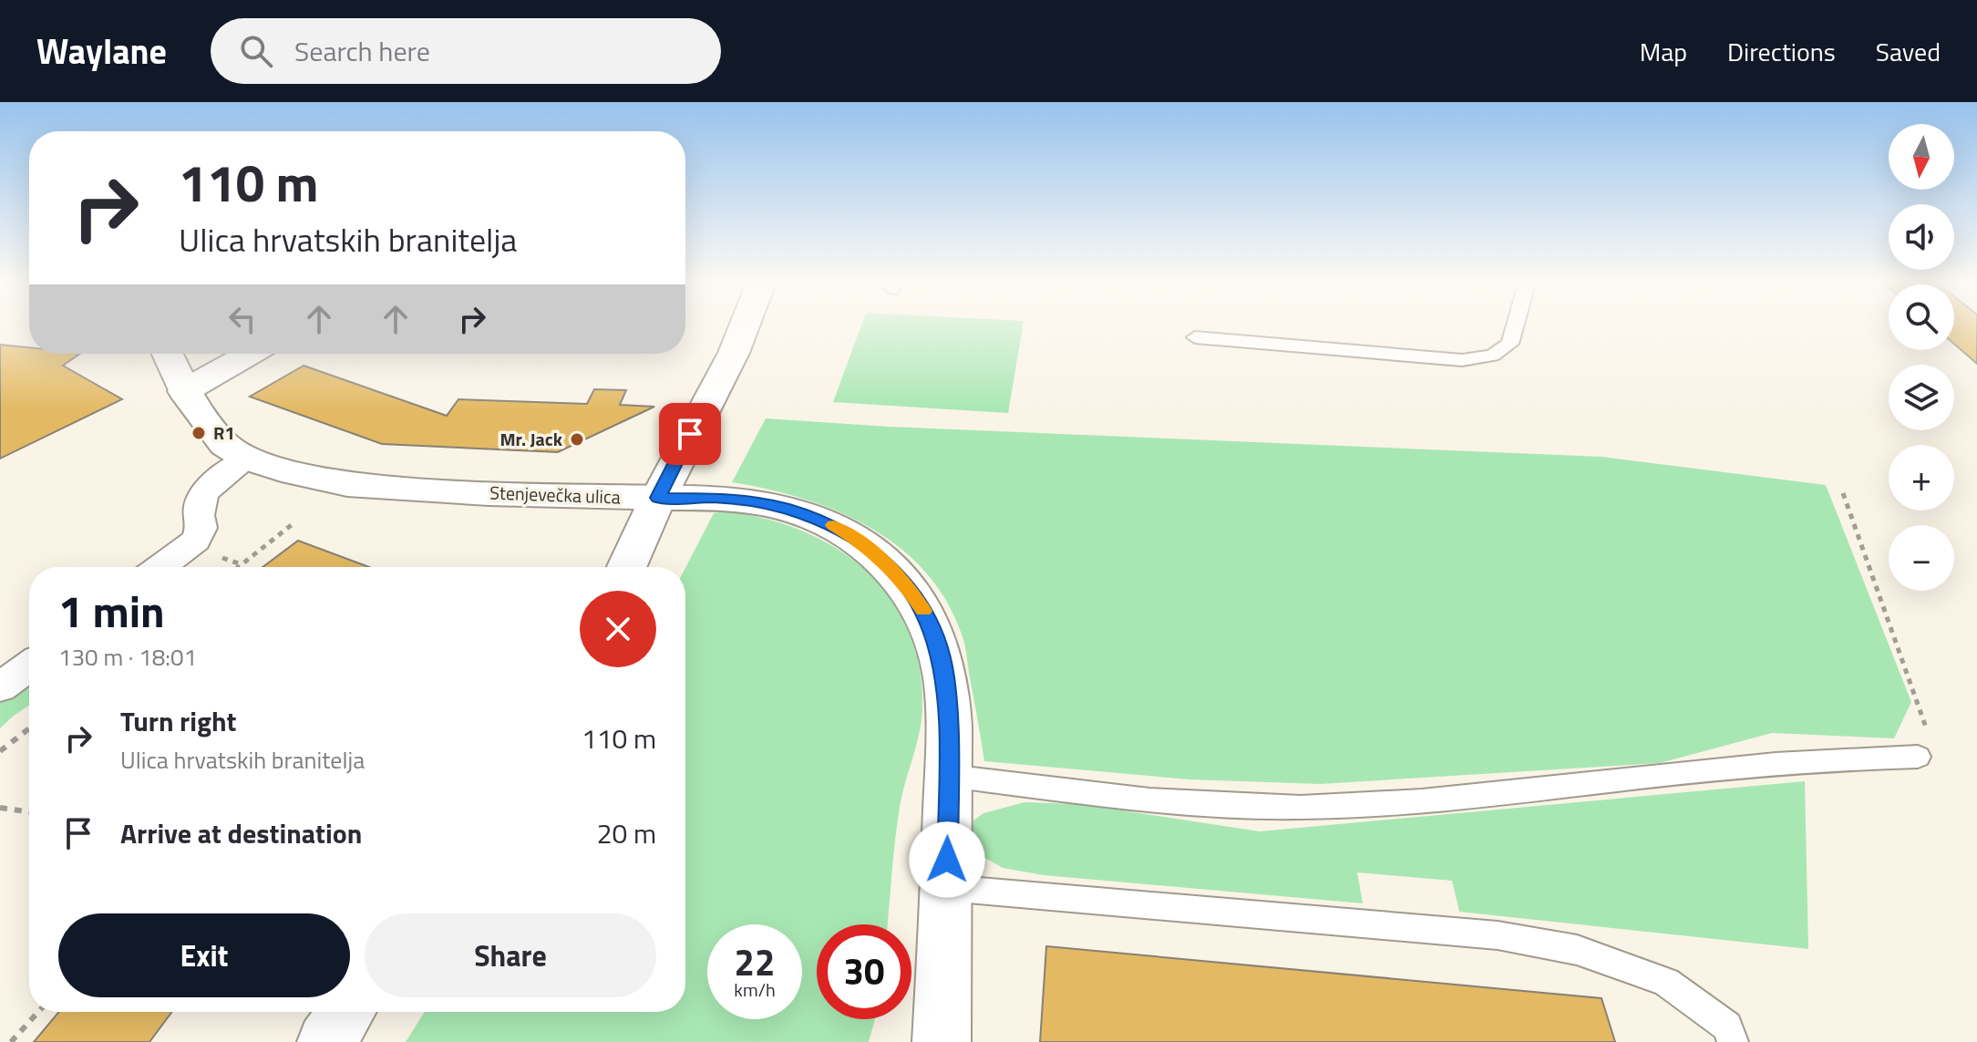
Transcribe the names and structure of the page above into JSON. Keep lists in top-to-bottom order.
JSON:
{
  "streets": {
    "street": ["Stenjevečka ulica"]
  },
  "places": ["R1", "Mr. Jack"],
  "north": "bottom",
  "page": {
    "header": "Waylane",
    "search": "Search here",
    "nav": ["Map", "Directions", "Saved"],
    "map_buttons": ["+", "−"],
    "turn": ["110 m", "Ulica hrvatskih branitelja"],
    "heading": ["1 min", "130 m · 18:01"],
    "list": [
      {
        "name": "Turn right",
        "note": "Ulica hrvatskih branitelja",
        "value": "110 m"
      },
      {
        "name": "Arrive at destination",
        "value": "20 m"
      }
    ],
    "buttons": ["Exit", "Share"],
    "speed": "22 km/h",
    "limit": "30"
  }
}
